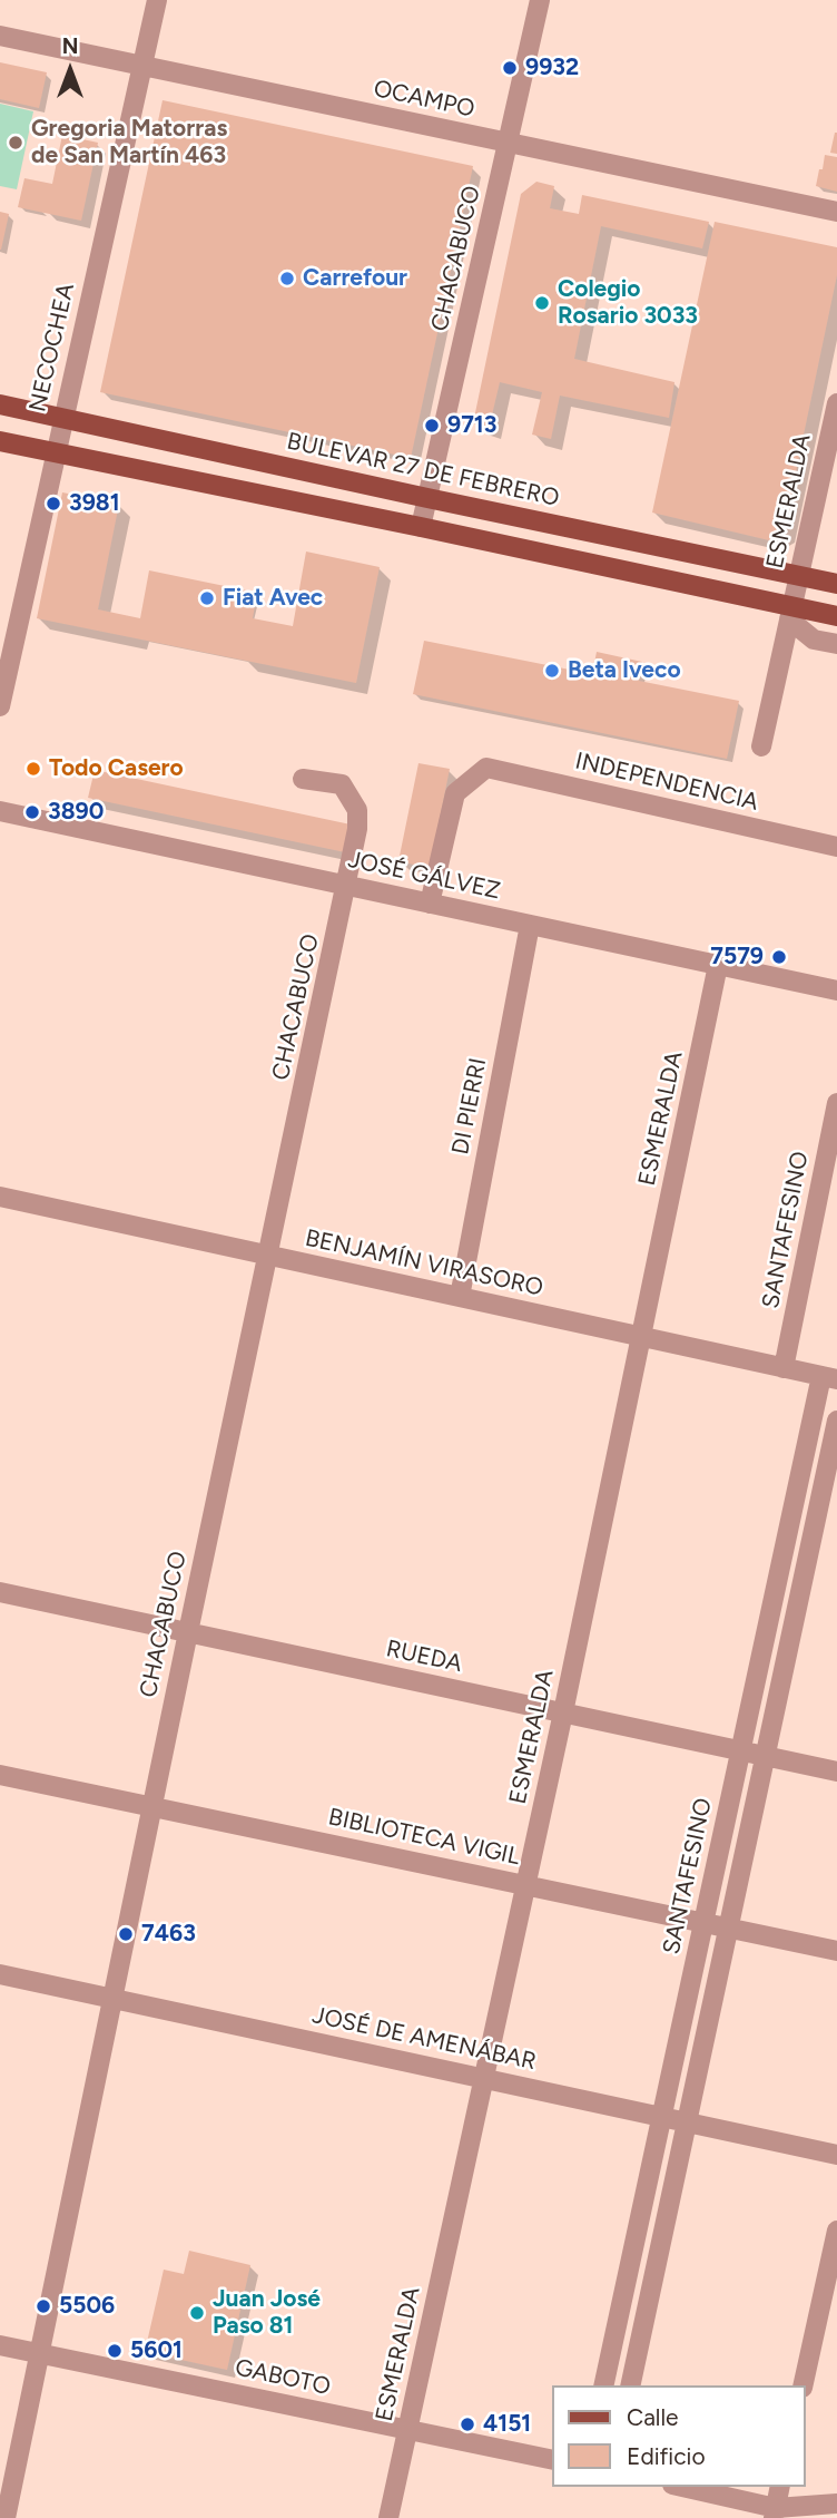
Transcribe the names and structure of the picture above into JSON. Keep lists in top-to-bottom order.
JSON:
{
  "streets": {
    "main road": ["BULEVAR 27 DE FEBRERO"],
    "street": [
      "OCAMPO",
      "CHACABUCO",
      "NECOCHEA",
      "ESMERALDA",
      "INDEPENDENCIA",
      "JOSÉ GÁLVEZ",
      "DI PIERRI",
      "SANTAFESINO",
      "BENJAMÍN VIRASORO",
      "RUEDA",
      "BIBLIOTECA VIGIL",
      "JOSÉ DE AMENÁBAR",
      "GABOTO"
    ]
  },
  "crossings": [
    ["OCAMPO", "CHACABUCO"],
    ["OCAMPO", "NECOCHEA"],
    ["CHACABUCO", "BULEVAR 27 DE FEBRERO"],
    ["CHACABUCO", "JOSÉ GÁLVEZ"],
    ["CHACABUCO", "BENJAMÍN VIRASORO"],
    ["CHACABUCO", "RUEDA"],
    ["CHACABUCO", "BIBLIOTECA VIGIL"],
    ["CHACABUCO", "JOSÉ DE AMENÁBAR"],
    ["CHACABUCO", "GABOTO"],
    ["NECOCHEA", "BULEVAR 27 DE FEBRERO"],
    ["BULEVAR 27 DE FEBRERO", "ESMERALDA"],
    ["ESMERALDA", "JOSÉ GÁLVEZ"],
    ["ESMERALDA", "BENJAMÍN VIRASORO"],
    ["ESMERALDA", "RUEDA"],
    ["ESMERALDA", "BIBLIOTECA VIGIL"],
    ["ESMERALDA", "JOSÉ DE AMENÁBAR"],
    ["ESMERALDA", "GABOTO"],
    ["INDEPENDENCIA", "JOSÉ GÁLVEZ"],
    ["JOSÉ GÁLVEZ", "DI PIERRI"],
    ["DI PIERRI", "BENJAMÍN VIRASORO"],
    ["SANTAFESINO", "BENJAMÍN VIRASORO"],
    ["SANTAFESINO", "RUEDA"],
    ["SANTAFESINO", "BIBLIOTECA VIGIL"],
    ["SANTAFESINO", "JOSÉ DE AMENÁBAR"]
  ],
  "places": [
    "9932",
    "Gregoria Matorras de San Martín 463",
    "Carrefour",
    "Colegio Rosario 3033",
    "9713",
    "3981",
    "Fiat Avec",
    "Beta Iveco",
    "Todo Casero",
    "3890",
    "7579",
    "7463",
    "5506",
    "Juan José Paso 81",
    "5601",
    "4151"
  ],
  "legend": ["Calle", "Edificio"],
  "north": "top"
}
